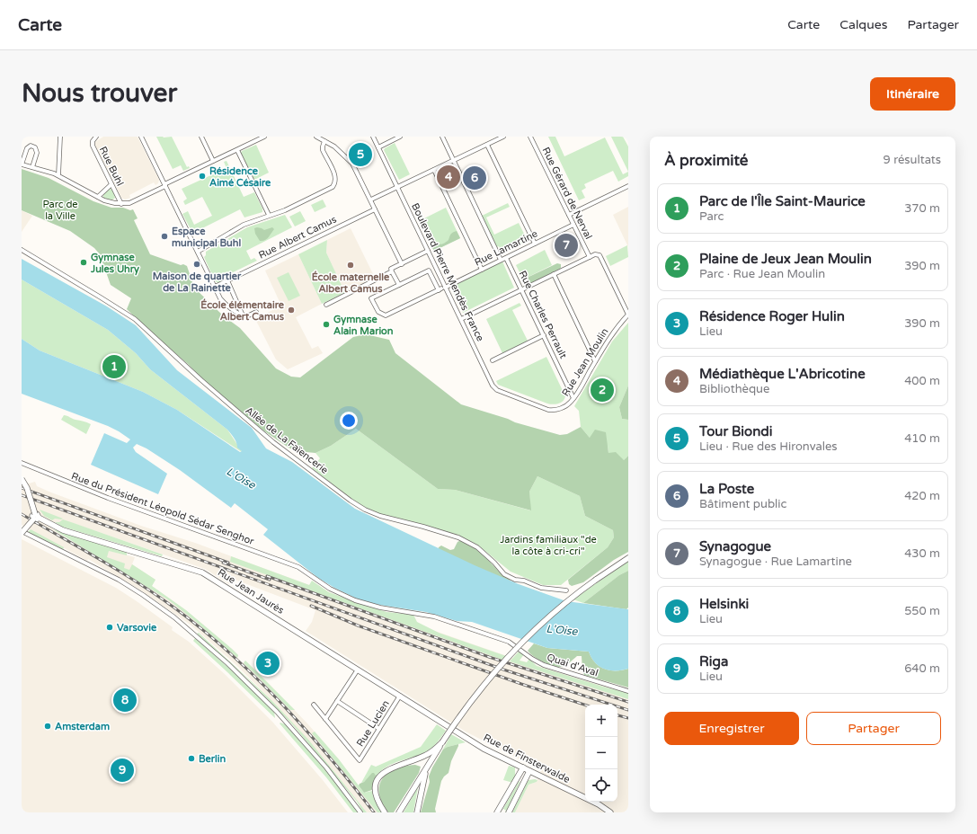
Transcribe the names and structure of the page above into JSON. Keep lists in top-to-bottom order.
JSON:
{
  "streets": {
    "street": [
      "Rue Buhl",
      "Rue Gérard de Nerval",
      "Rue Albert Camus",
      "Rue Lamartine",
      "Boulevard Pierre Mendès France",
      "Rue Charles Perrault",
      "Rue Jean Moulin",
      "Allée de La Faïencerie",
      "Rue du Président Léopold Sédar Senghor",
      "Rue Jean Jaurès",
      "Quai d'Aval",
      "Rue Lucien",
      "Rue de Finsterwalde"
    ]
  },
  "crossings": [
    ["Rue Gérard de Nerval", "Rue Lamartine"],
    ["Rue Lamartine", "Boulevard Pierre Mendès France"],
    ["Rue Lamartine", "Rue Charles Perrault"],
    ["Boulevard Pierre Mendès France", "Rue Jean Moulin"],
    ["Rue Charles Perrault", "Rue Jean Moulin"],
    ["Rue du Président Léopold Sédar Senghor", "Quai d'Aval"],
    ["Rue Jean Jaurès", "Rue Lucien"],
    ["Rue Jean Jaurès", "Rue de Finsterwalde"]
  ],
  "water": ["L'Oise"],
  "parks": ["Parc de la Ville", "Jardins familiaux \"de la côte à cri-cri\""],
  "places": [
    "Résidence Aimé Césaire",
    "Espace municipal Buhl",
    "Gymnase Jules Uhry",
    "Maison de quartier de La Rainette",
    "École maternelle Albert Camus",
    "École élémentaire Albert Camus",
    "Gymnase Alain Marion",
    "Varsovie",
    "Amsterdam",
    "Berlin"
  ],
  "page": {
    "header": "Carte",
    "nav": ["Carte", "Calques", "Partager"],
    "buttons": [
      "Itinéraire",
      ["Enregistrer", "Partager"]
    ],
    "title": "Nous trouver",
    "heading": ["À proximité", "9 résultats"],
    "pins": [
      "5",
      "4",
      "6",
      "7",
      "1",
      "2",
      "3",
      "8",
      "9"
    ],
    "list": [
      {
        "mark": "1",
        "name": "Parc de l'Île Saint-Maurice",
        "note": "Parc",
        "value": "370 m"
      },
      {
        "mark": "2",
        "name": "Plaine de Jeux Jean Moulin",
        "note": "Parc · Rue Jean Moulin",
        "value": "390 m"
      },
      {
        "mark": "3",
        "name": "Résidence Roger Hulin",
        "note": "Lieu",
        "value": "390 m"
      },
      {
        "mark": "4",
        "name": "Médiathèque L'Abricotine",
        "note": "Bibliothèque",
        "value": "400 m"
      },
      {
        "mark": "5",
        "name": "Tour Biondi",
        "note": "Lieu · Rue des Hironvales",
        "value": "410 m"
      },
      {
        "mark": "6",
        "name": "La Poste",
        "note": "Bâtiment public",
        "value": "420 m"
      },
      {
        "mark": "7",
        "name": "Synagogue",
        "note": "Synagogue · Rue Lamartine",
        "value": "430 m"
      },
      {
        "mark": "8",
        "name": "Helsinki",
        "note": "Lieu",
        "value": "550 m"
      },
      {
        "mark": "9",
        "name": "Riga",
        "note": "Lieu",
        "value": "640 m"
      }
    ],
    "map_buttons": ["+", "−"]
  }
}
